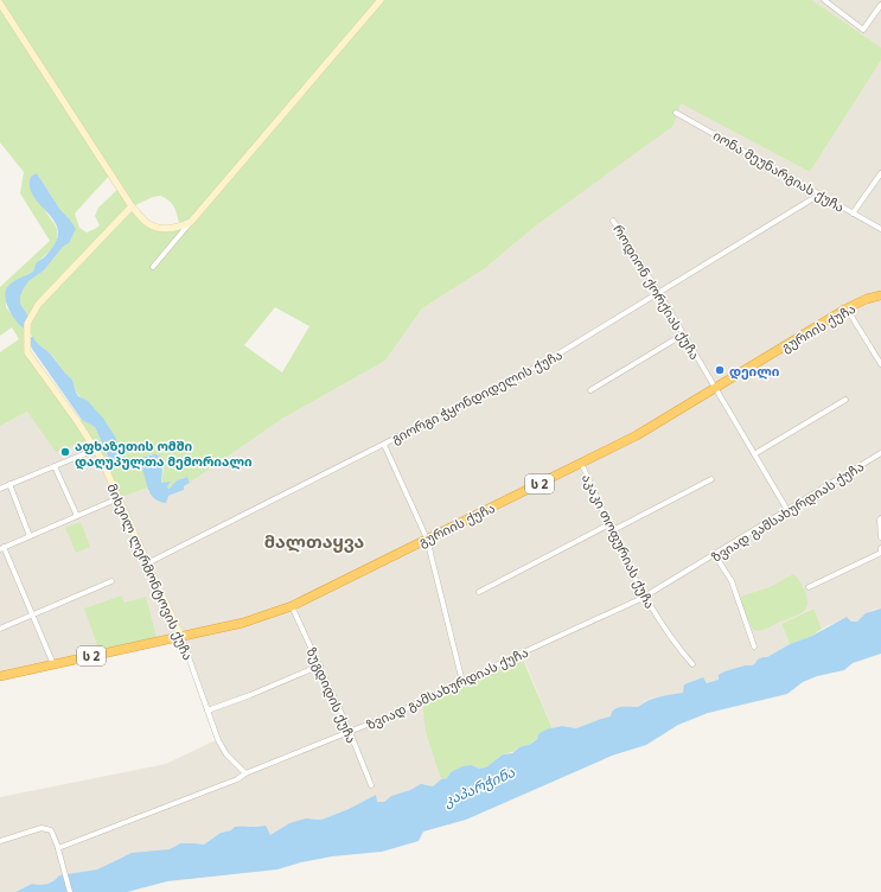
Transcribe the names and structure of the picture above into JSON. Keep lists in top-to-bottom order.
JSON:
{
  "streets": {
    "highway": ["გურიის ქუჩა", "ს 2"],
    "street": [
      "იონა მეუნარგიას ქუჩა",
      "როდიონ ქორქიას ქუჩა",
      "გიორგი ჭყონდიდელის ქუჩა",
      "ზვიად გამსახურდიას ქუჩა",
      "აკაკი თოფურიას ქუჩა",
      "მიხეილ ლერმონტოვის ქუჩა",
      "ზუგდიდის ქუჩა"
    ]
  },
  "crossings": [
    ["იონა მეუნარგიას ქუჩა", "გიორგი ჭყონდიდელის ქუჩა"],
    ["როდიონ ქორქიას ქუჩა", "გურიის ქუჩა"],
    ["როდიონ ქორქიას ქუჩა", "გიორგი ჭყონდიდელის ქუჩა"],
    ["როდიონ ქორქიას ქუჩა", "ზვიად გამსახურდიას ქუჩა"],
    ["გურიის ქუჩა", "აკაკი თოფურიას ქუჩა"],
    ["გურიის ქუჩა", "მიხეილ ლერმონტოვის ქუჩა"],
    ["გურიის ქუჩა", "ზუგდიდის ქუჩა"],
    ["გიორგი ჭყონდიდელის ქუჩა", "მიხეილ ლერმონტოვის ქუჩა"],
    ["ზვიად გამსახურდიას ქუჩა", "აკაკი თოფურიას ქუჩა"],
    ["ზვიად გამსახურდიას ქუჩა", "მიხეილ ლერმონტოვის ქუჩა"],
    ["ზვიად გამსახურდიას ქუჩა", "ზუგდიდის ქუჩა"]
  ],
  "districts": ["მალთაყვა"],
  "water": ["კაპარჭინა"],
  "places": ["დეილი", "აფხაზეთის ომში დაღუპულთა მემორიალი"]
}
